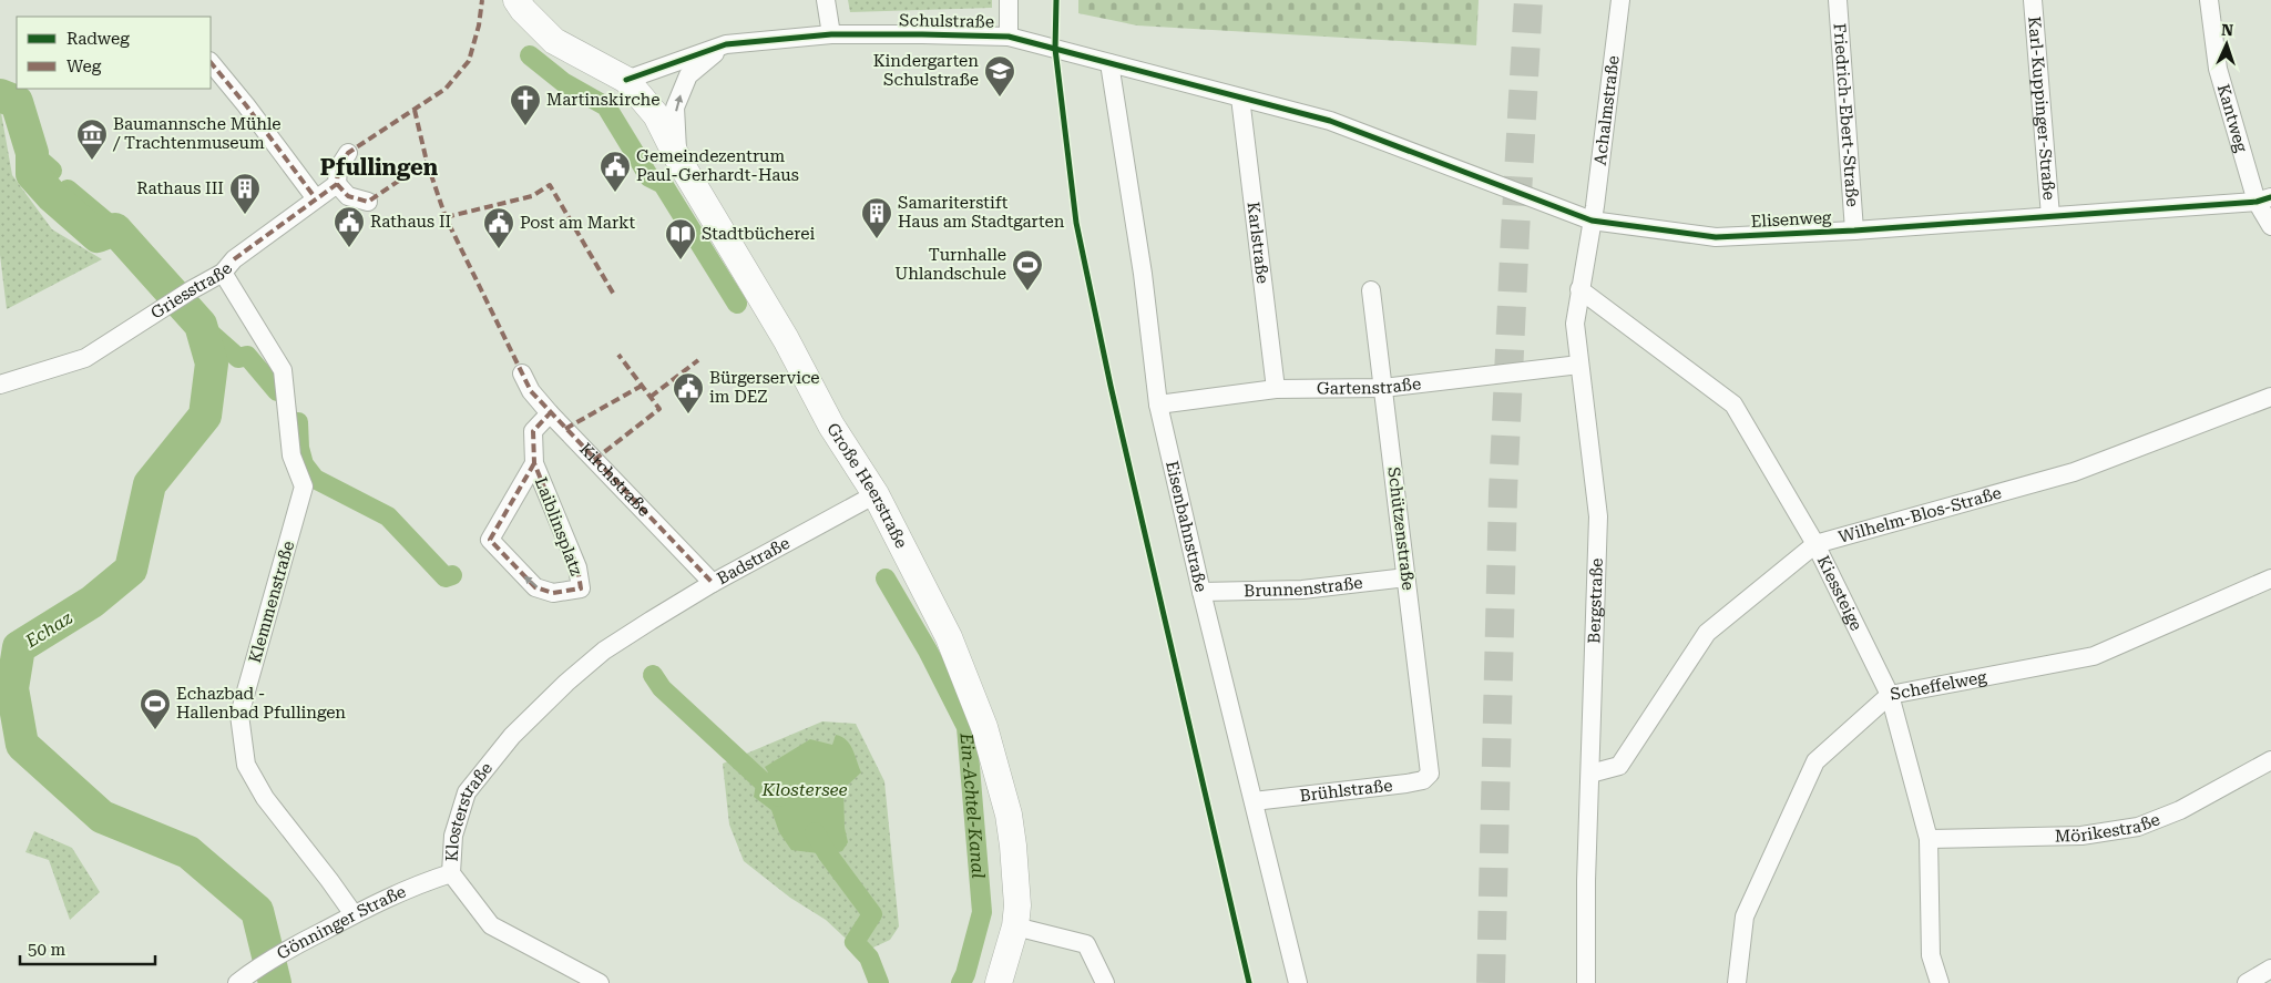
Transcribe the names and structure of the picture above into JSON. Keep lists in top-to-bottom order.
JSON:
{
  "streets": {
    "main road": ["Große Heerstraße"],
    "street": [
      "Schulstraße",
      "Karl-Kuppinger-Straße",
      "Achalmstraße",
      "Friedrich-Ebert-Straße",
      "Kantweg",
      "Elisenweg",
      "Karlstraße",
      "Griesstraße",
      "Gartenstraße",
      "Kirchstraße",
      "Wilhelm-Blos-Straße",
      "Laiblinsplatz",
      "Eisenbahnstraße",
      "Schützenstraße",
      "Badstraße",
      "Brunnenstraße",
      "Kiessteige",
      "Bergstraße",
      "Klemmenstraße",
      "Scheffelweg",
      "Brühlstraße",
      "Klosterstraße",
      "Mörikestraße",
      "Gönninger Straße"
    ]
  },
  "crossings": [
    ["Schulstraße", "Elisenweg"],
    ["Schulstraße", "Karlstraße"],
    ["Schulstraße", "Große Heerstraße"],
    ["Schulstraße", "Eisenbahnstraße"],
    ["Karl-Kuppinger-Straße", "Elisenweg"],
    ["Achalmstraße", "Elisenweg"],
    ["Achalmstraße", "Bergstraße"],
    ["Friedrich-Ebert-Straße", "Elisenweg"],
    ["Kantweg", "Elisenweg"],
    ["Elisenweg", "Bergstraße"],
    ["Karlstraße", "Gartenstraße"],
    ["Griesstraße", "Klemmenstraße"],
    ["Gartenstraße", "Eisenbahnstraße"],
    ["Gartenstraße", "Schützenstraße"],
    ["Gartenstraße", "Bergstraße"],
    ["Kirchstraße", "Laiblinsplatz"],
    ["Kirchstraße", "Badstraße"],
    ["Große Heerstraße", "Badstraße"],
    ["Wilhelm-Blos-Straße", "Kiessteige"],
    ["Wilhelm-Blos-Straße", "Bergstraße"],
    ["Eisenbahnstraße", "Brunnenstraße"],
    ["Eisenbahnstraße", "Brühlstraße"],
    ["Schützenstraße", "Brunnenstraße"],
    ["Schützenstraße", "Brühlstraße"],
    ["Badstraße", "Klosterstraße"],
    ["Kiessteige", "Bergstraße"],
    ["Kiessteige", "Scheffelweg"],
    ["Kiessteige", "Mörikestraße"],
    ["Klemmenstraße", "Gönninger Straße"],
    ["Klosterstraße", "Gönninger Straße"]
  ],
  "districts": ["Pfullingen"],
  "water": ["Echaz", "Klostersee", "Ein-Achtel-Kanal"],
  "places": {
    "school or university": ["Kindergarten Schulstraße"],
    "church": ["Martinskirche"],
    "museum": ["Baumannsche Mühle / Trachtenmuseum"],
    "public building": [
      "Gemeindezentrum Paul-Gerhardt-Haus",
      "Rathaus II",
      "Post am Markt",
      "Bürgerservice im DEZ"
    ],
    "building": ["Rathaus III", "Samariterstift Haus am Stadtgarten"],
    "library": ["Stadtbücherei"],
    "sports": ["Turnhalle Uhlandschule", "Echazbad - Hallenbad Pfullingen"]
  },
  "legend": ["Radweg", "Weg"],
  "scale_bar": "50 m",
  "north": "top"
}
